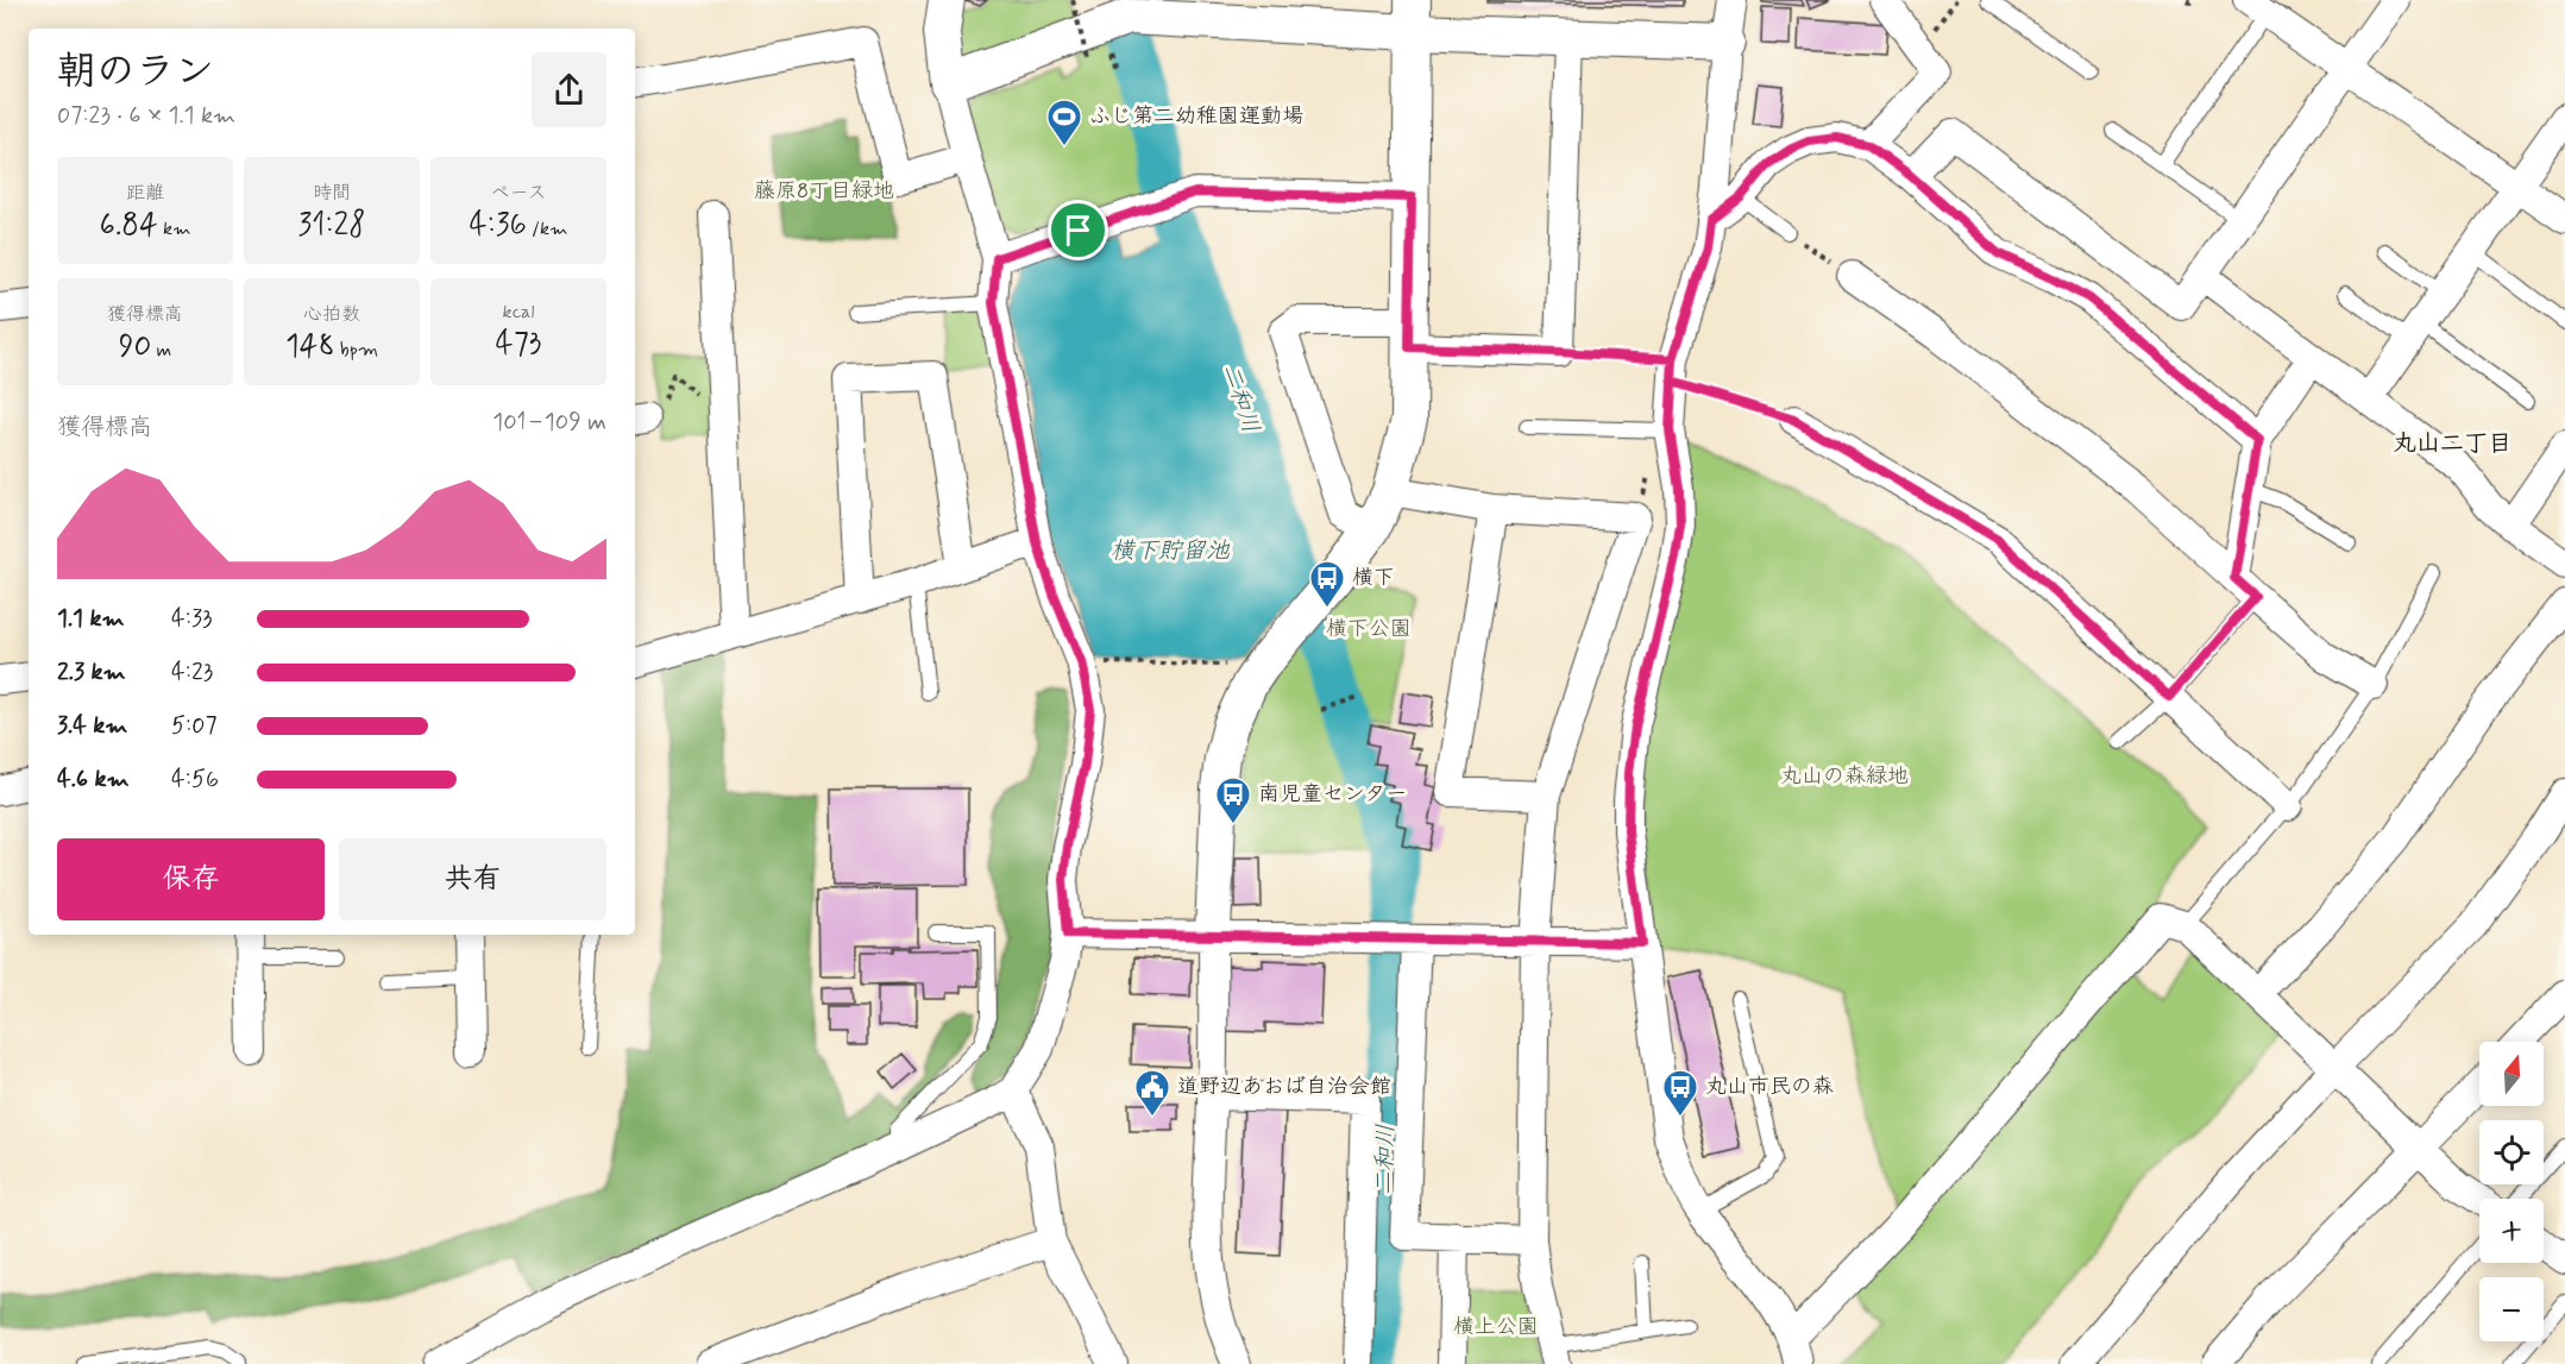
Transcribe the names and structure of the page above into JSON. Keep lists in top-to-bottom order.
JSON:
{
  "districts": ["丸山二丁目"],
  "water": ["二和川", "横下貯留池"],
  "parks": [
    "藤原8丁目緑地",
    "横下公園",
    "丸山の森緑地",
    "横上公園"
  ],
  "places": {
    "sports": ["ふじ第二幼稚園運動場"],
    "bus stop": ["横下", "南児童センター", "丸山市民の森"],
    "public building": ["道野辺あおば自治会館"]
  },
  "north": "top",
  "page": {
    "heading": ["朝のラン", "07:23 · 6 × 1.1 km"],
    "stats": [
      ["距離", "6.84 km"],
      ["時間", "31:28"],
      ["ペース", "4:36 /km"],
      ["獲得標高", "90 m"],
      ["心拍数", "148 bpm"],
      ["kcal", "473"]
    ],
    "chart": ["獲得標高", "101–109 m"],
    "list": [
      {
        "name": "1.1 km",
        "note": "4:33"
      },
      {
        "name": "2.3 km",
        "note": "4:23"
      },
      {
        "name": "3.4 km",
        "note": "5:07"
      },
      {
        "name": "4.6 km",
        "note": "4:56"
      }
    ],
    "buttons": ["保存", "共有"],
    "map_buttons": ["+", "−"]
  }
}
